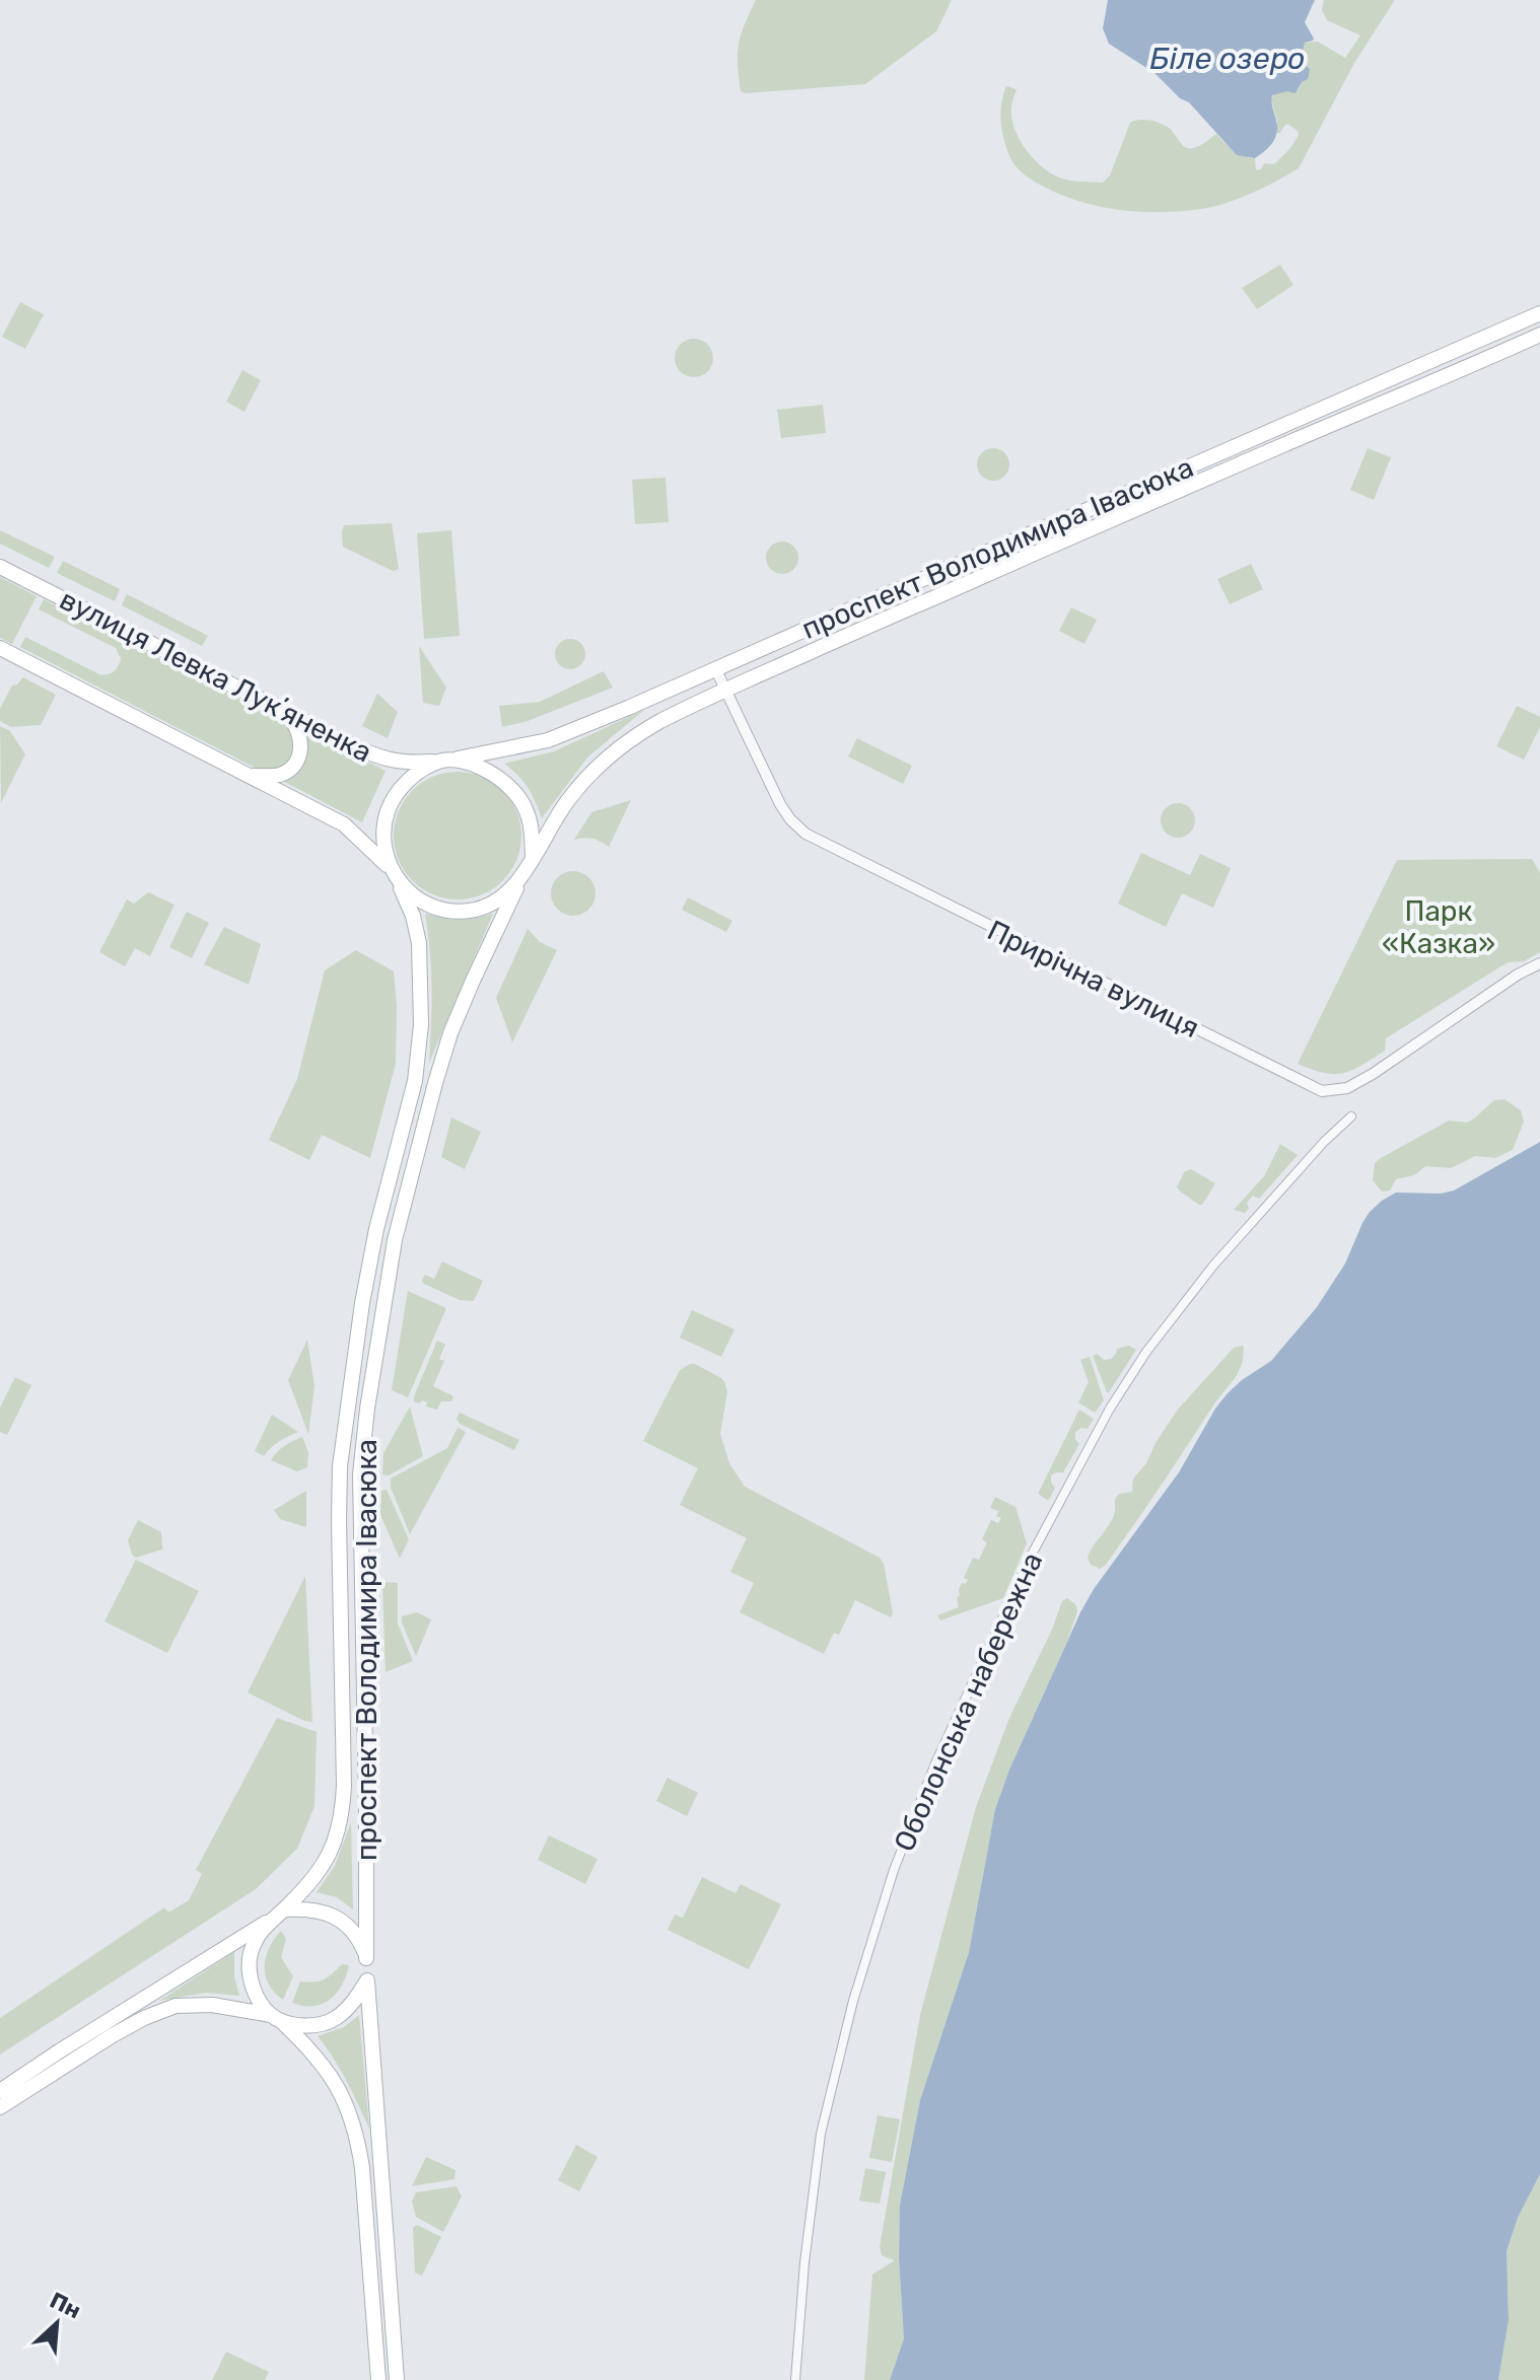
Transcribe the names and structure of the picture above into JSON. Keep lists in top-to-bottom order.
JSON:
{
  "streets": {
    "main road": ["проспект Володимира Івасюка", "вулиця Левка Лукʼяненка"],
    "street": ["Прирічна вулиця", "Оболонська набережна"]
  },
  "crossings": [
    ["проспект Володимира Івасюка", "вулиця Левка Лукʼяненка"],
    ["проспект Володимира Івасюка", "Прирічна вулиця"]
  ],
  "water": ["Біле озеро"],
  "parks": ["Парк «Казка»"],
  "north": "top right"
}
